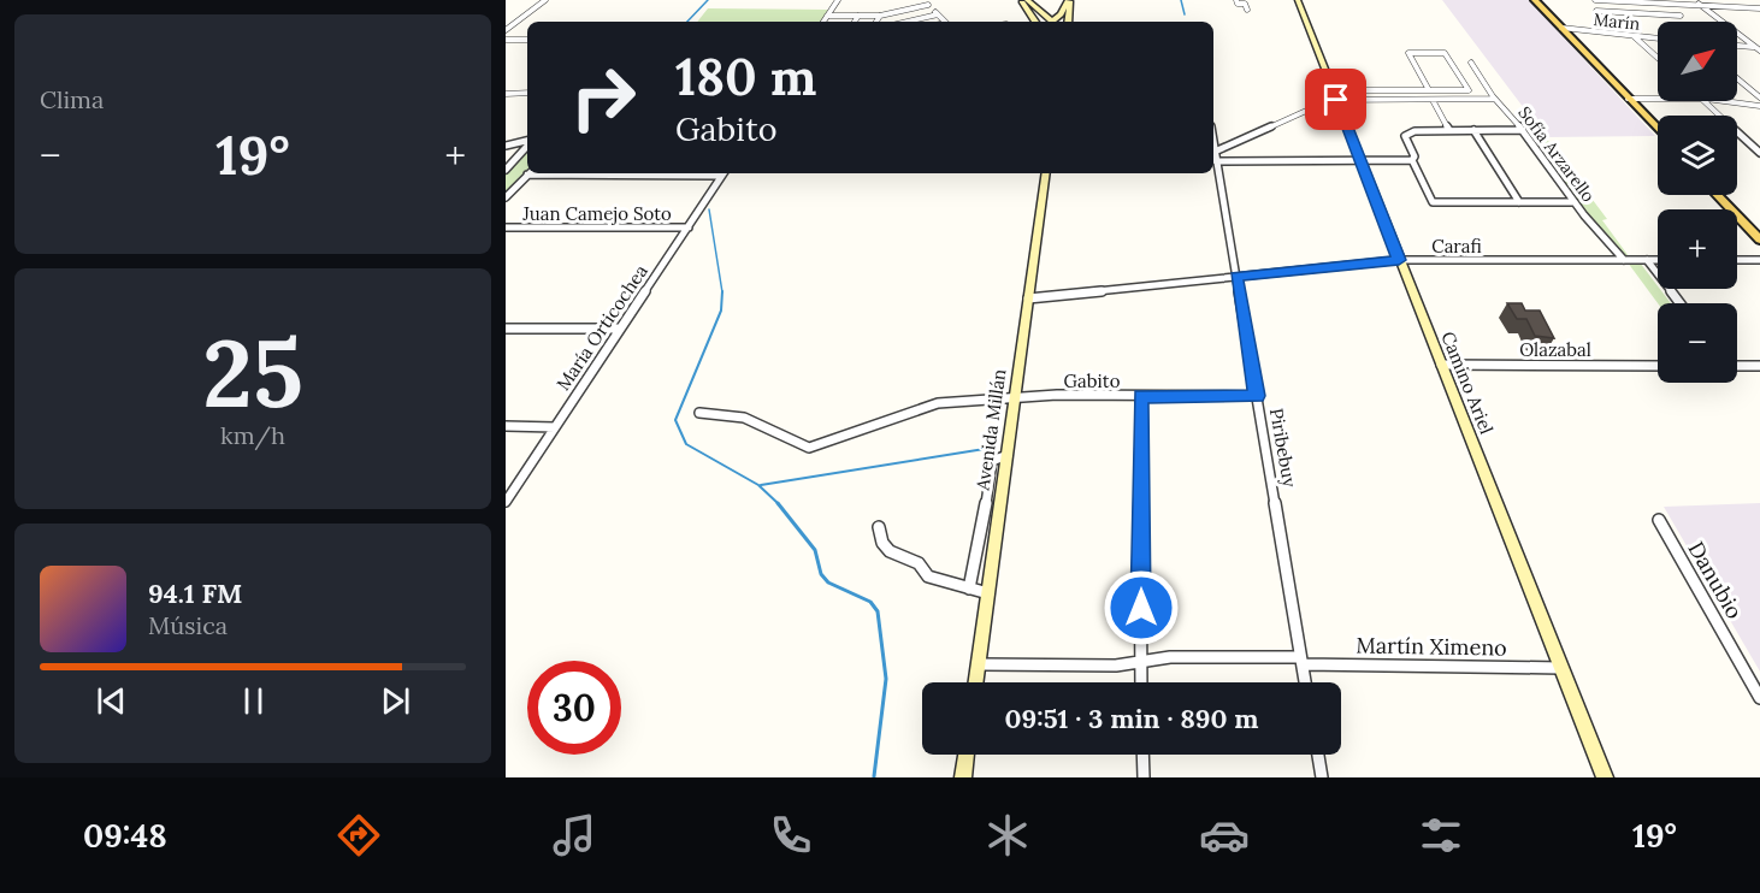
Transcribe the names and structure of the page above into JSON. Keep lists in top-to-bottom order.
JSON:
{
  "streets": {
    "street": [
      "Marín",
      "Sofía Arzarello",
      "Juan Camejo Soto",
      "Carafi",
      "María Orticochea",
      "Olazabal",
      "Gabito",
      "Camino Ariel",
      "Avenida Millán",
      "Piribebuy",
      "Danubio",
      "Martín Ximeno"
    ]
  },
  "crossings": [
    ["Sofía Arzarello", "Carafi"],
    ["Juan Camejo Soto", "María Orticochea"],
    ["Carafi", "Camino Ariel"],
    ["Carafi", "Avenida Millán"],
    ["Carafi", "Piribebuy"],
    ["Olazabal", "Camino Ariel"],
    ["Gabito", "Avenida Millán"],
    ["Gabito", "Piribebuy"],
    ["Camino Ariel", "Martín Ximeno"],
    ["Avenida Millán", "Martín Ximeno"],
    ["Piribebuy", "Martín Ximeno"]
  ],
  "north": "top right",
  "page": {
    "tile": [
      "Clima",
      ["25", "km/h"]
    ],
    "map_buttons": ["+", "−"],
    "turn": ["180 m", "Gabito"],
    "heat": ["−", "19°", "+"],
    "song": ["94.1 FM", "Música"],
    "limit": "30",
    "trip": "09:51 · 3 min · 890 m",
    "tabs": ["09:48", "19°"]
  }
}
